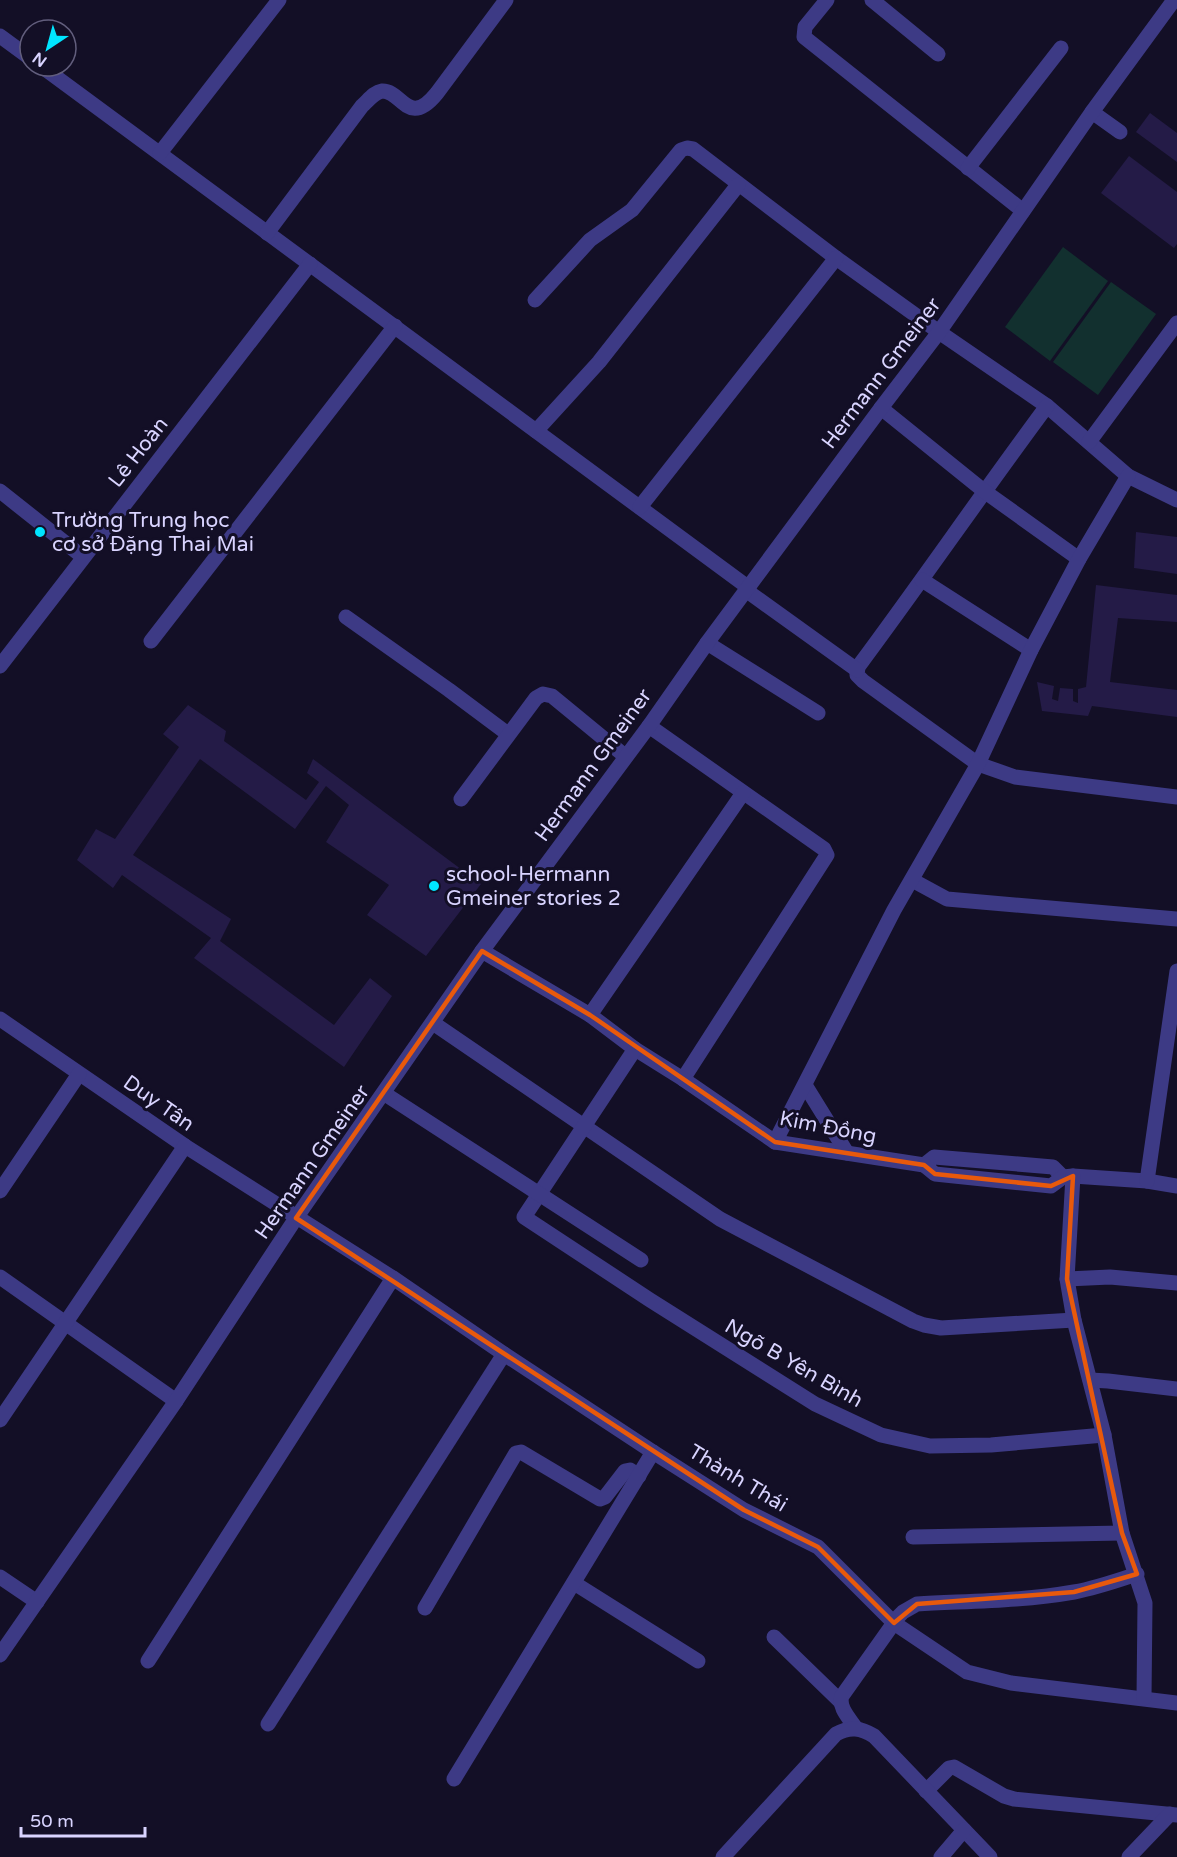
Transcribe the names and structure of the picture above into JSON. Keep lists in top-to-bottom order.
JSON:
{
  "streets": {
    "street": [
      "Hermann Gmeiner",
      "Lê Hoàn",
      "Duy Tân",
      "Kim Đồng",
      "Ngõ B Yên Bình",
      "Thành Thái"
    ]
  },
  "crossings": [
    ["Hermann Gmeiner", "Duy Tân"],
    ["Hermann Gmeiner", "Kim Đồng"],
    ["Hermann Gmeiner", "Thành Thái"],
    ["Duy Tân", "Thành Thái"]
  ],
  "places": ["Trường Trung học cơ sở Đặng Thai Mai", "school-Hermann Gmeiner stories 2"],
  "scale_bar": "50 m",
  "north": "bottom left"
}
